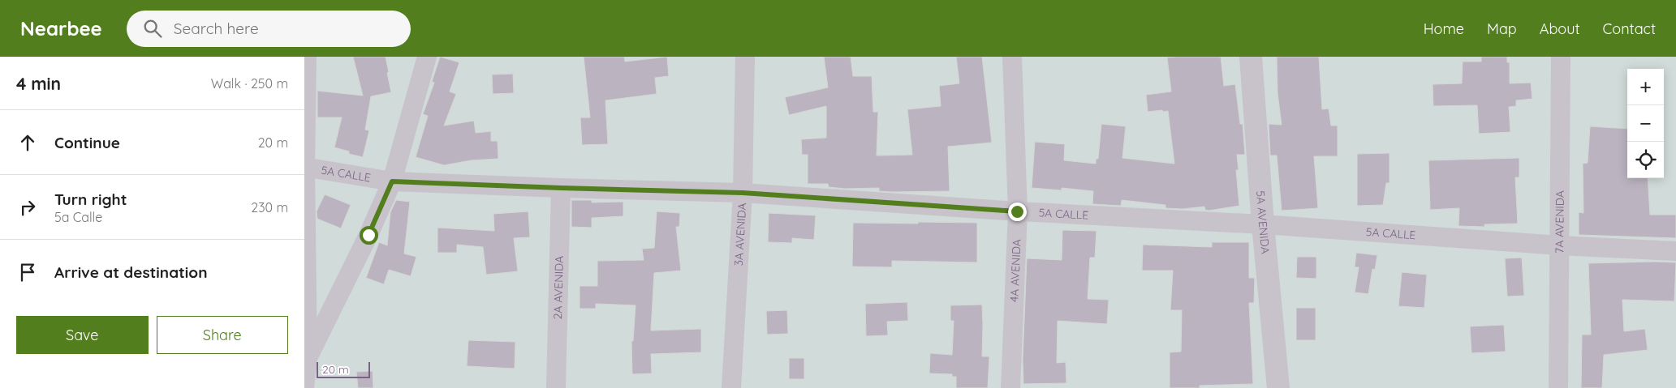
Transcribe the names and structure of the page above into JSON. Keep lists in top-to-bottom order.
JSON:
{
  "streets": {
    "street": [
      "5A CALLE",
      "5A AVENIDA",
      "7A AVENIDA",
      "3A AVENIDA",
      "4A AVENIDA",
      "2A AVENIDA"
    ]
  },
  "crossings": [
    ["5A CALLE", "5A AVENIDA"],
    ["5A CALLE", "7A AVENIDA"],
    ["5A CALLE", "3A AVENIDA"],
    ["5A CALLE", "4A AVENIDA"],
    ["5A CALLE", "2A AVENIDA"]
  ],
  "scale_bar": "20 m",
  "page": {
    "header": "Nearbee",
    "search": "Search here",
    "nav": [
      "Home",
      "Map",
      "About",
      "Contact"
    ],
    "heading": ["4 min", "Walk · 250 m"],
    "map_buttons": ["+", "−"],
    "list": [
      ["Continue", "20 m"],
      ["Turn right", "5a Calle", "230 m"],
      "Arrive at destination"
    ],
    "buttons": ["Save", "Share"],
    "scale": "20 m"
  }
}
